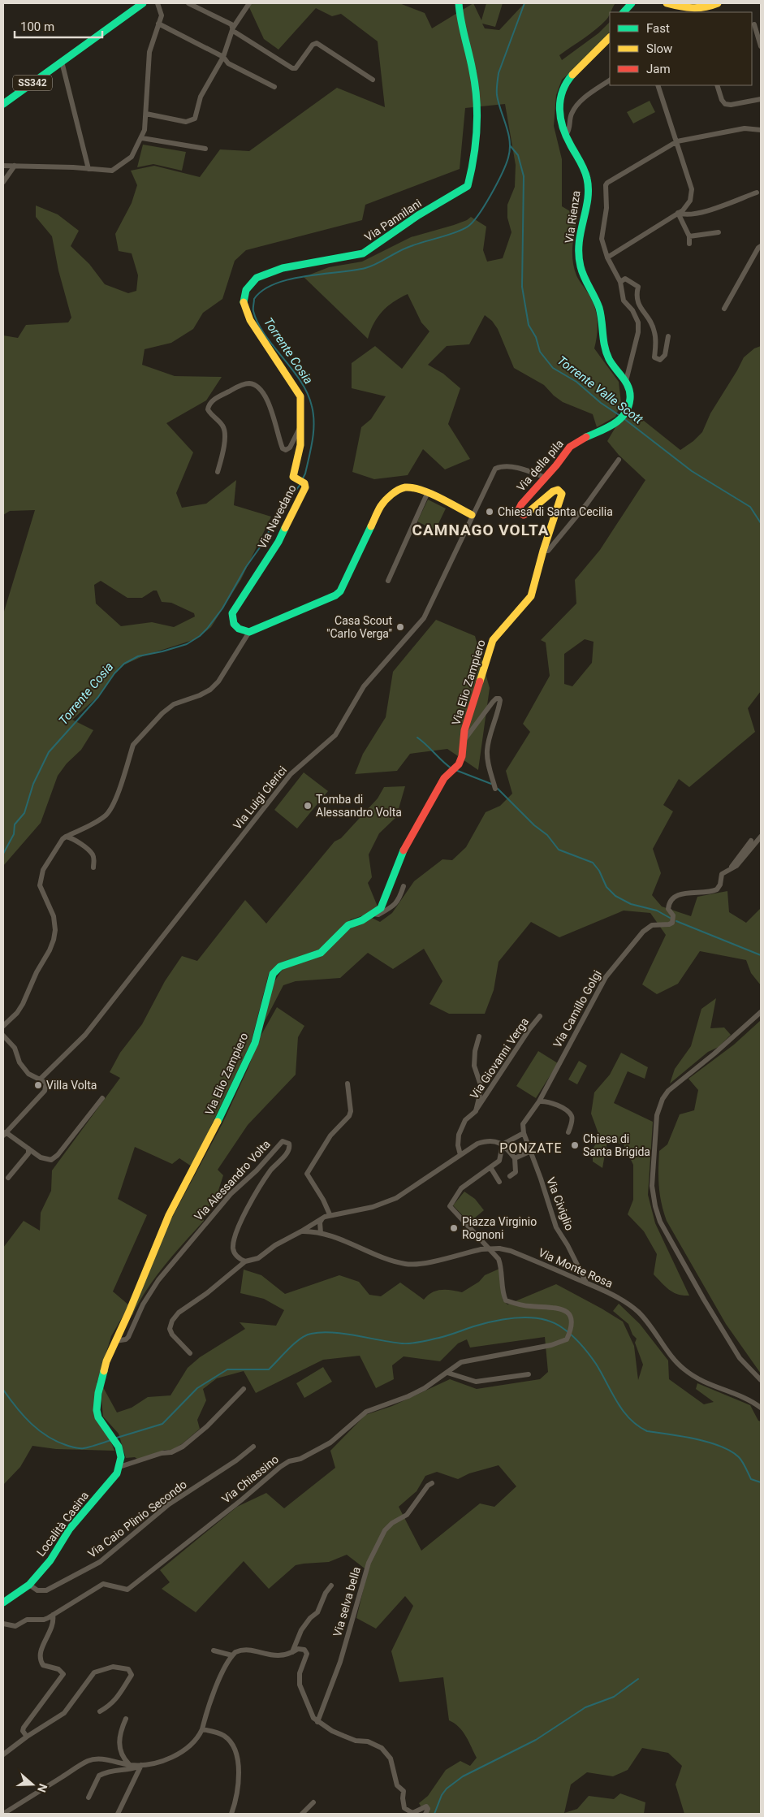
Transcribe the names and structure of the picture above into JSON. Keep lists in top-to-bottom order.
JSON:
{
  "streets": {
    "street": [
      "SS342",
      "Via Rienza",
      "Via Pannilani",
      "Via della pila",
      "Via Navedano",
      "Via Elio Zampiero",
      "Via Luigi Clerici",
      "Via Camillo Golgi",
      "Via Giovanni Verga",
      "Via Alessandro Volta",
      "Via Civiglio",
      "Via Monte Rosa",
      "Via Chiassino",
      "Via Caio Plinio Secondo",
      "Località Casina",
      "Via selva bella"
    ]
  },
  "crossings": [
    ["Via Rienza", "Via della pila"],
    ["Via Pannilani", "Via Navedano"],
    ["Via della pila", "Via Elio Zampiero"],
    ["Via della pila", "Via Luigi Clerici"],
    ["Via Elio Zampiero", "Via Alessandro Volta"],
    ["Via Elio Zampiero", "Località Casina"],
    ["Via Camillo Golgi", "Via Civiglio"],
    ["Via Civiglio", "Via Monte Rosa"],
    ["Via Caio Plinio Secondo", "Località Casina"]
  ],
  "districts": ["CAMNAGO VOLTA", "PONZATE"],
  "water": ["Torrente Cosia", "Torrente Valle Scott"],
  "places": [
    "Chiesa di Santa Cecilia",
    "Casa Scout \"Carlo Verga\"",
    "Tomba di Alessandro Volta",
    "Villa Volta",
    "Chiesa di Santa Brigida",
    "Piazza Virginio Rognoni"
  ],
  "legend": ["Fast", "Slow", "Jam"],
  "scale_bar": "100 m",
  "north": "right"
}
